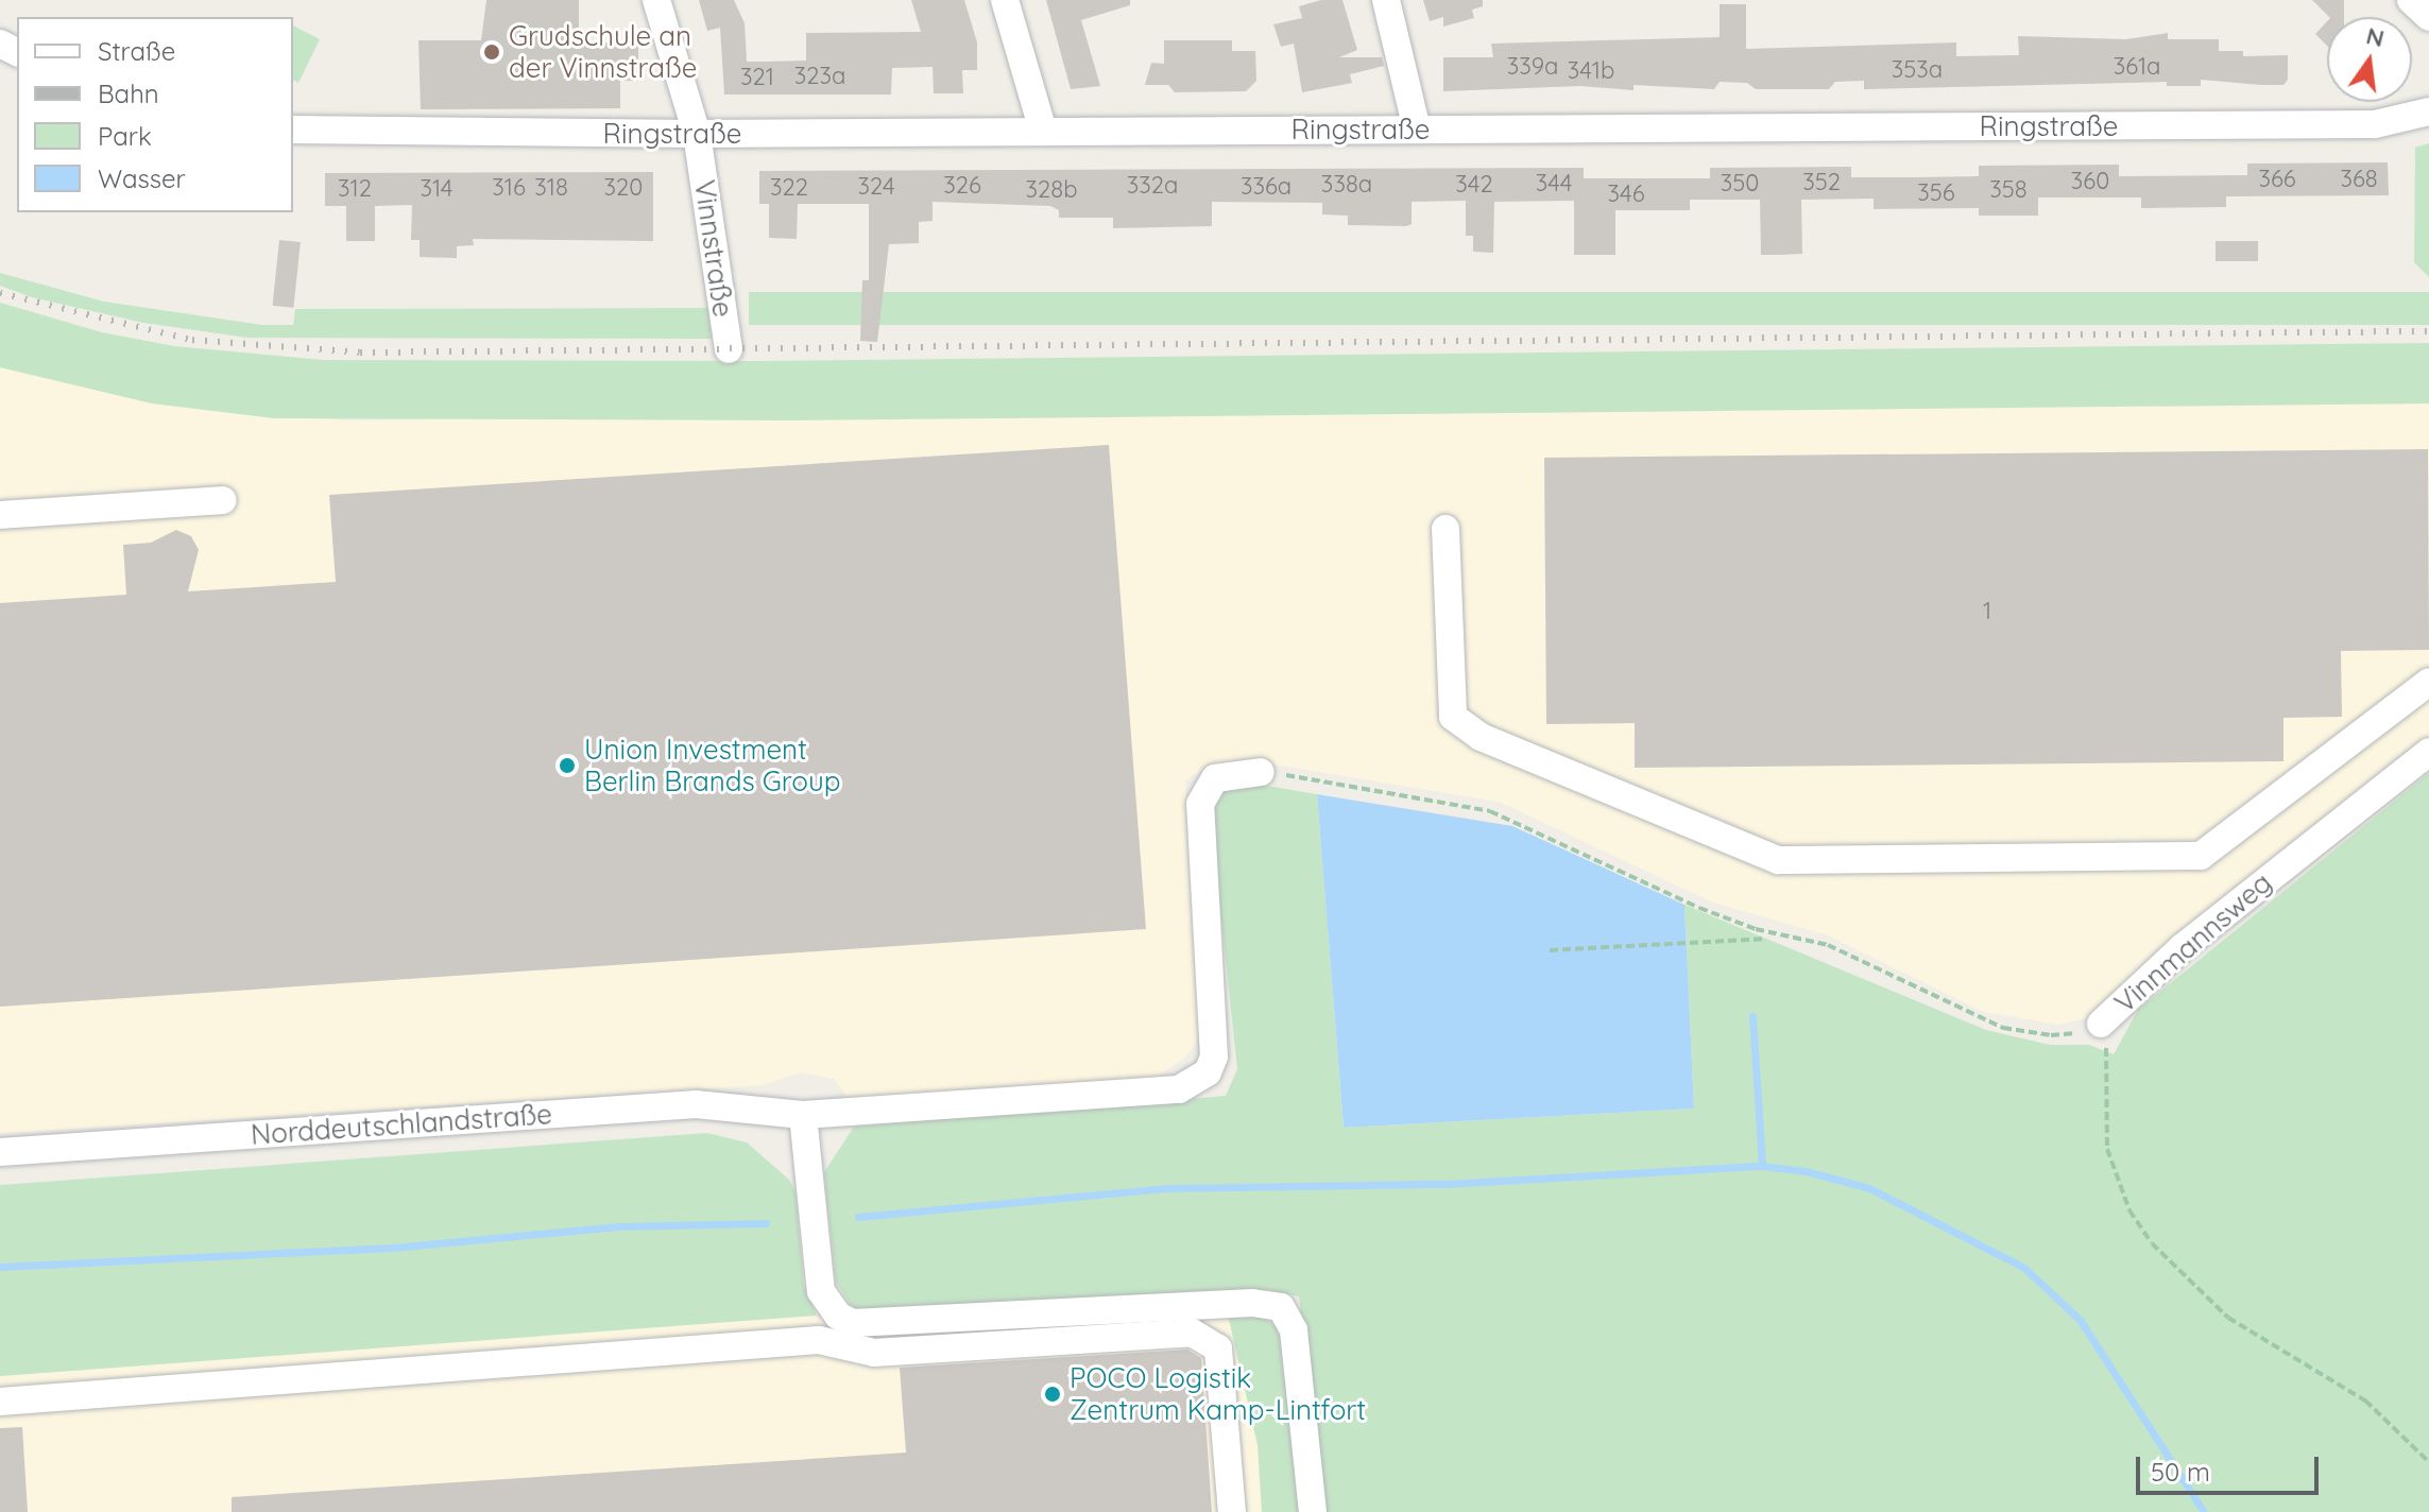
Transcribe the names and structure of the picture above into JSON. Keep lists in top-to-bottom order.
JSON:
{
  "streets": {
    "street": [
      "Ringstraße",
      "Vinnstraße",
      "Vinnmannsweg",
      "Norddeutschlandstraße"
    ]
  },
  "crossings": [
    ["Ringstraße", "Vinnstraße"]
  ],
  "places": ["Grudschule an der Vinnstraße", "Union Investment Berlin Brands Group", "POCO Logistik Zentrum Kamp-Lintfort"],
  "house_numbers": [
    "339a",
    "361a",
    "353a",
    "341b",
    "323a",
    "321",
    "366",
    "368",
    "360",
    "352",
    "344",
    "350",
    "338a",
    "342",
    "326",
    "332a",
    "324",
    "336a",
    "316",
    "318",
    "320",
    "322",
    "312",
    "314",
    "328b",
    "358",
    "356",
    "346",
    "1"
  ],
  "legend": [
    "Straße",
    "Bahn",
    "Park",
    "Wasser"
  ],
  "scale_bar": "50 m",
  "north": "top"
}
